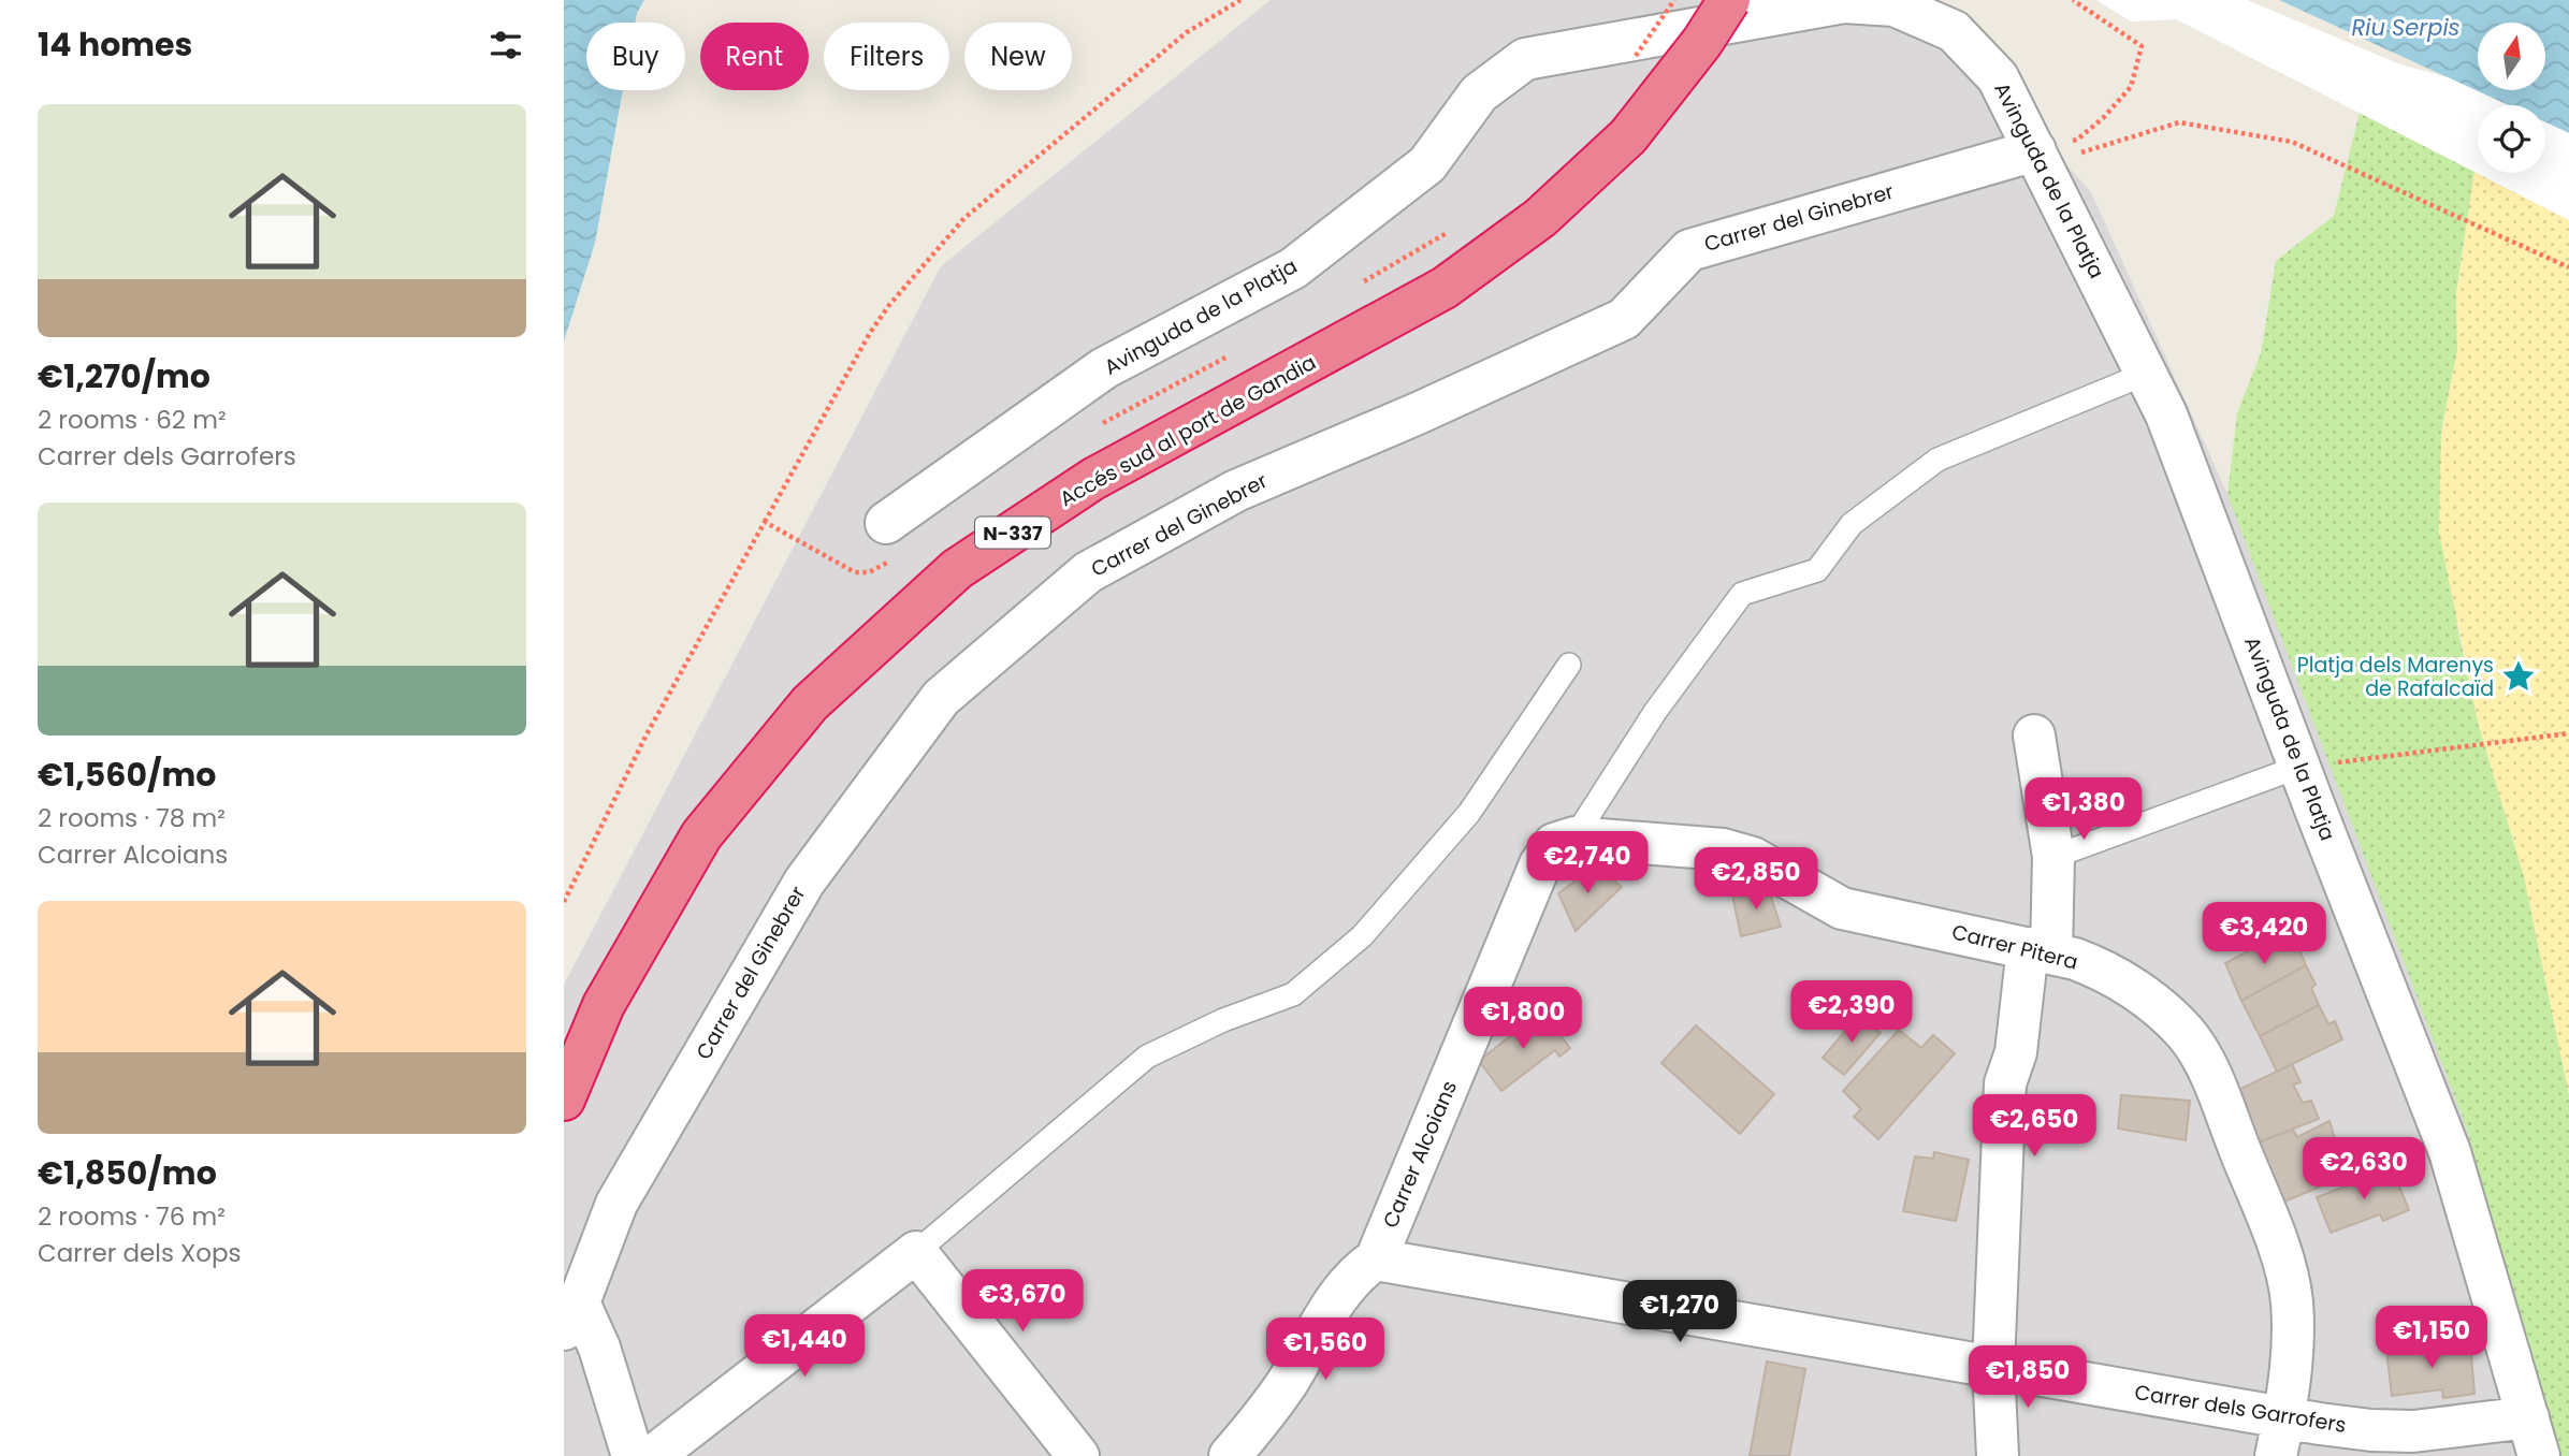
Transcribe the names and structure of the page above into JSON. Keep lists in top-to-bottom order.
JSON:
{
  "streets": {
    "highway": ["Accés sud al port de Gandia", "N-337"],
    "street": [
      "Avinguda de la Platja",
      "Carrer del Ginebrer",
      "Carrer Pitera",
      "Carrer Alcoians",
      "Carrer dels Garrofers"
    ]
  },
  "crossings": [
    ["Avinguda de la Platja", "Carrer del Ginebrer"],
    ["Avinguda de la Platja", "Carrer dels Garrofers"],
    ["Carrer Pitera", "Carrer Alcoians"],
    ["Carrer Pitera", "Carrer dels Garrofers"],
    ["Carrer Alcoians", "Carrer dels Garrofers"]
  ],
  "water": ["Riu Serpis"],
  "places": {
    "place": ["Platja dels Marenys de Rafalcaïd"]
  },
  "north": "top",
  "page": {
    "heading": "14 homes",
    "chip": [
      "Buy",
      "Rent",
      "Filters",
      "New"
    ],
    "list": [
      {
        "name": "€1,270/mo",
        "note": "2 rooms · 62 m² · Carrer dels Garrofers"
      },
      {
        "name": "€1,560/mo",
        "note": "2 rooms · 78 m² · Carrer Alcoians"
      },
      {
        "name": "€1,850/mo",
        "note": "2 rooms · 76 m² · Carrer dels Xops"
      }
    ],
    "price": [
      "€1,380",
      "€2,740",
      "€2,850",
      "€3,420",
      "€2,390",
      "€1,800",
      "€2,650",
      "€2,630",
      "€3,670",
      "€1,270",
      "€1,150",
      "€1,440",
      "€1,560",
      "€1,850"
    ]
  }
}
